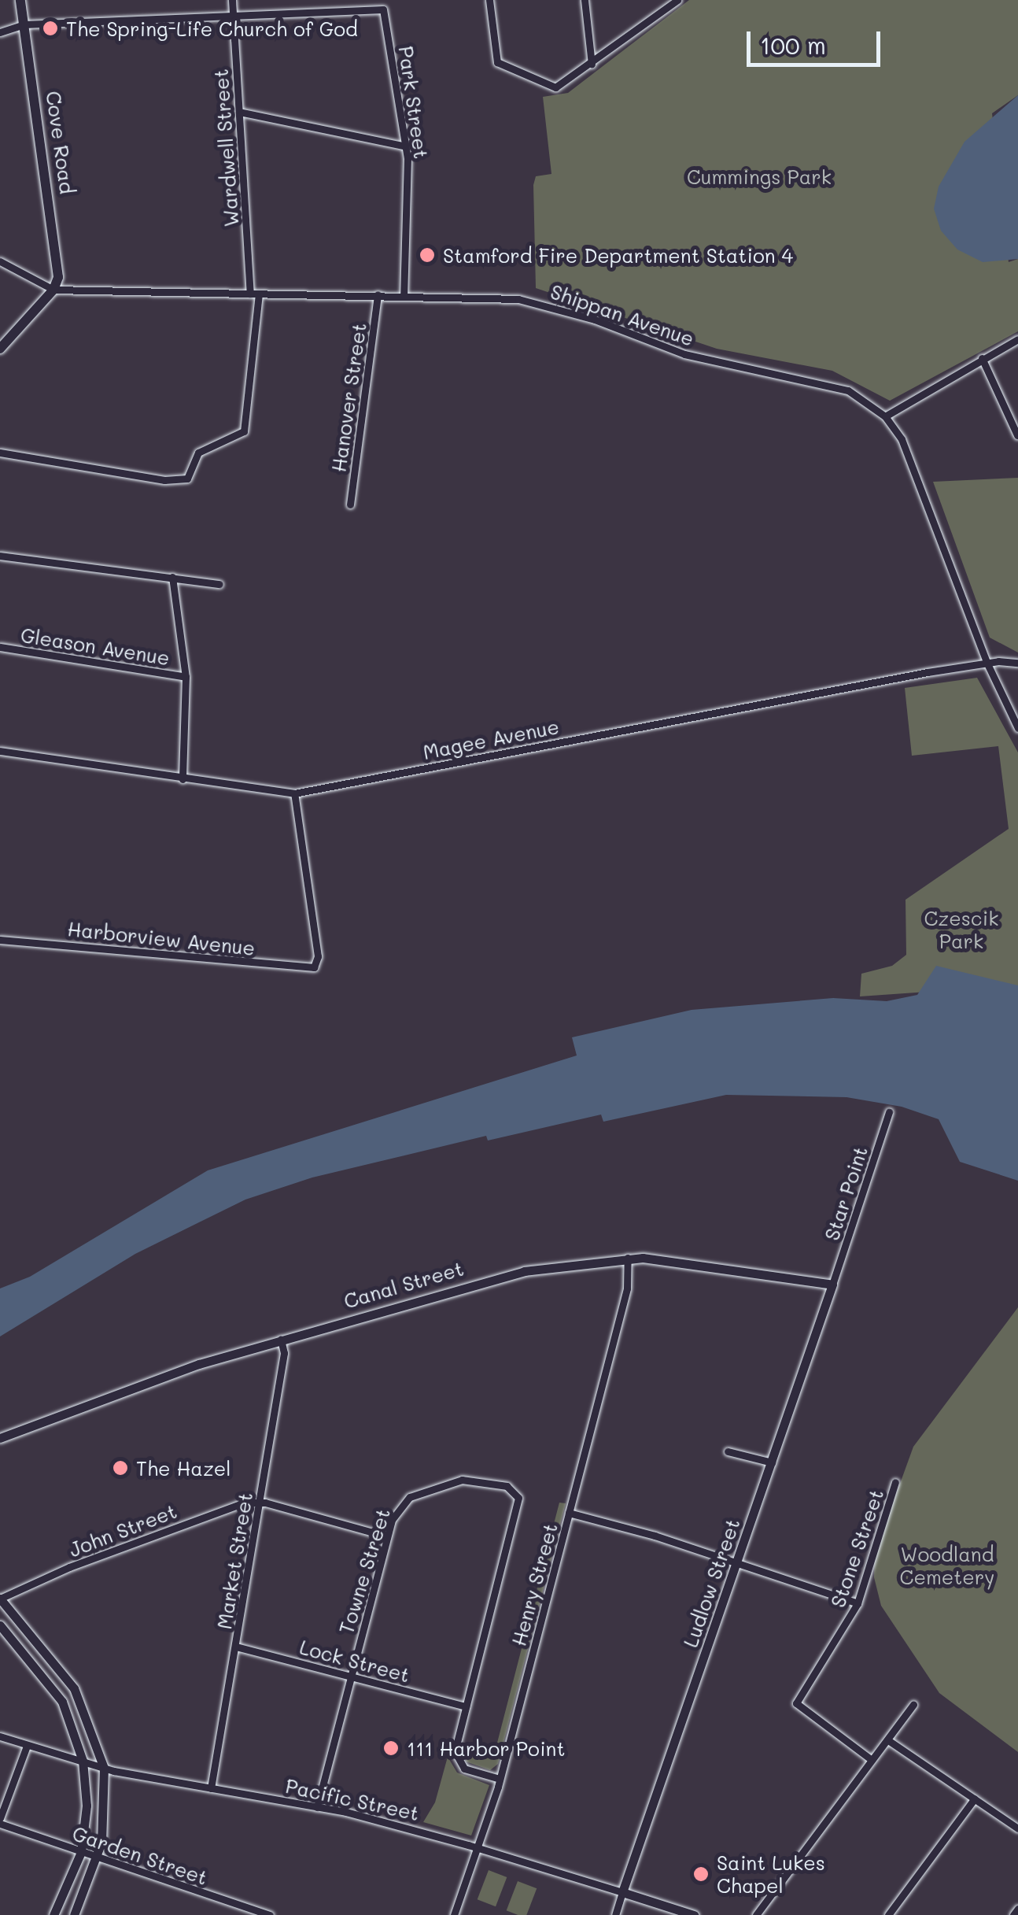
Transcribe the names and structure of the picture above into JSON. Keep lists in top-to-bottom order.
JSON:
{
  "streets": {
    "main road": ["Cove Road"],
    "street": [
      "Park Street",
      "Wardwell Street",
      "Shippan Avenue",
      "Hanover Street",
      "Gleason Avenue",
      "Magee Avenue",
      "Harborview Avenue",
      "Star Point",
      "Canal Street",
      "John Street",
      "Stone Street",
      "Market Street",
      "Towne Street",
      "Ludlow Street",
      "Henry Street",
      "Lock Street",
      "Pacific Street",
      "Garden Street"
    ]
  },
  "crossings": [
    ["Park Street", "Wardwell Street"],
    ["Park Street", "Shippan Avenue"],
    ["Cove Road", "Shippan Avenue"],
    ["Wardwell Street", "Shippan Avenue"],
    ["Shippan Avenue", "Hanover Street"],
    ["Shippan Avenue", "Magee Avenue"],
    ["Magee Avenue", "Harborview Avenue"],
    ["Star Point", "Canal Street"],
    ["Star Point", "Ludlow Street"],
    ["Canal Street", "Market Street"],
    ["Canal Street", "Ludlow Street"],
    ["Canal Street", "Henry Street"],
    ["John Street", "Market Street"],
    ["Market Street", "Lock Street"],
    ["Market Street", "Pacific Street"],
    ["Towne Street", "Henry Street"],
    ["Towne Street", "Lock Street"],
    ["Towne Street", "Pacific Street"],
    ["Ludlow Street", "Pacific Street"],
    ["Henry Street", "Pacific Street"]
  ],
  "parks": ["Cummings Park", "Czescik Park", "Woodland Cemetery"],
  "places": [
    "The Spring-Life Church of God",
    "Stamford Fire Department Station 4",
    "The Hazel",
    "111 Harbor Point",
    "Saint Lukes Chapel"
  ],
  "scale_bar": "100 m"
}
